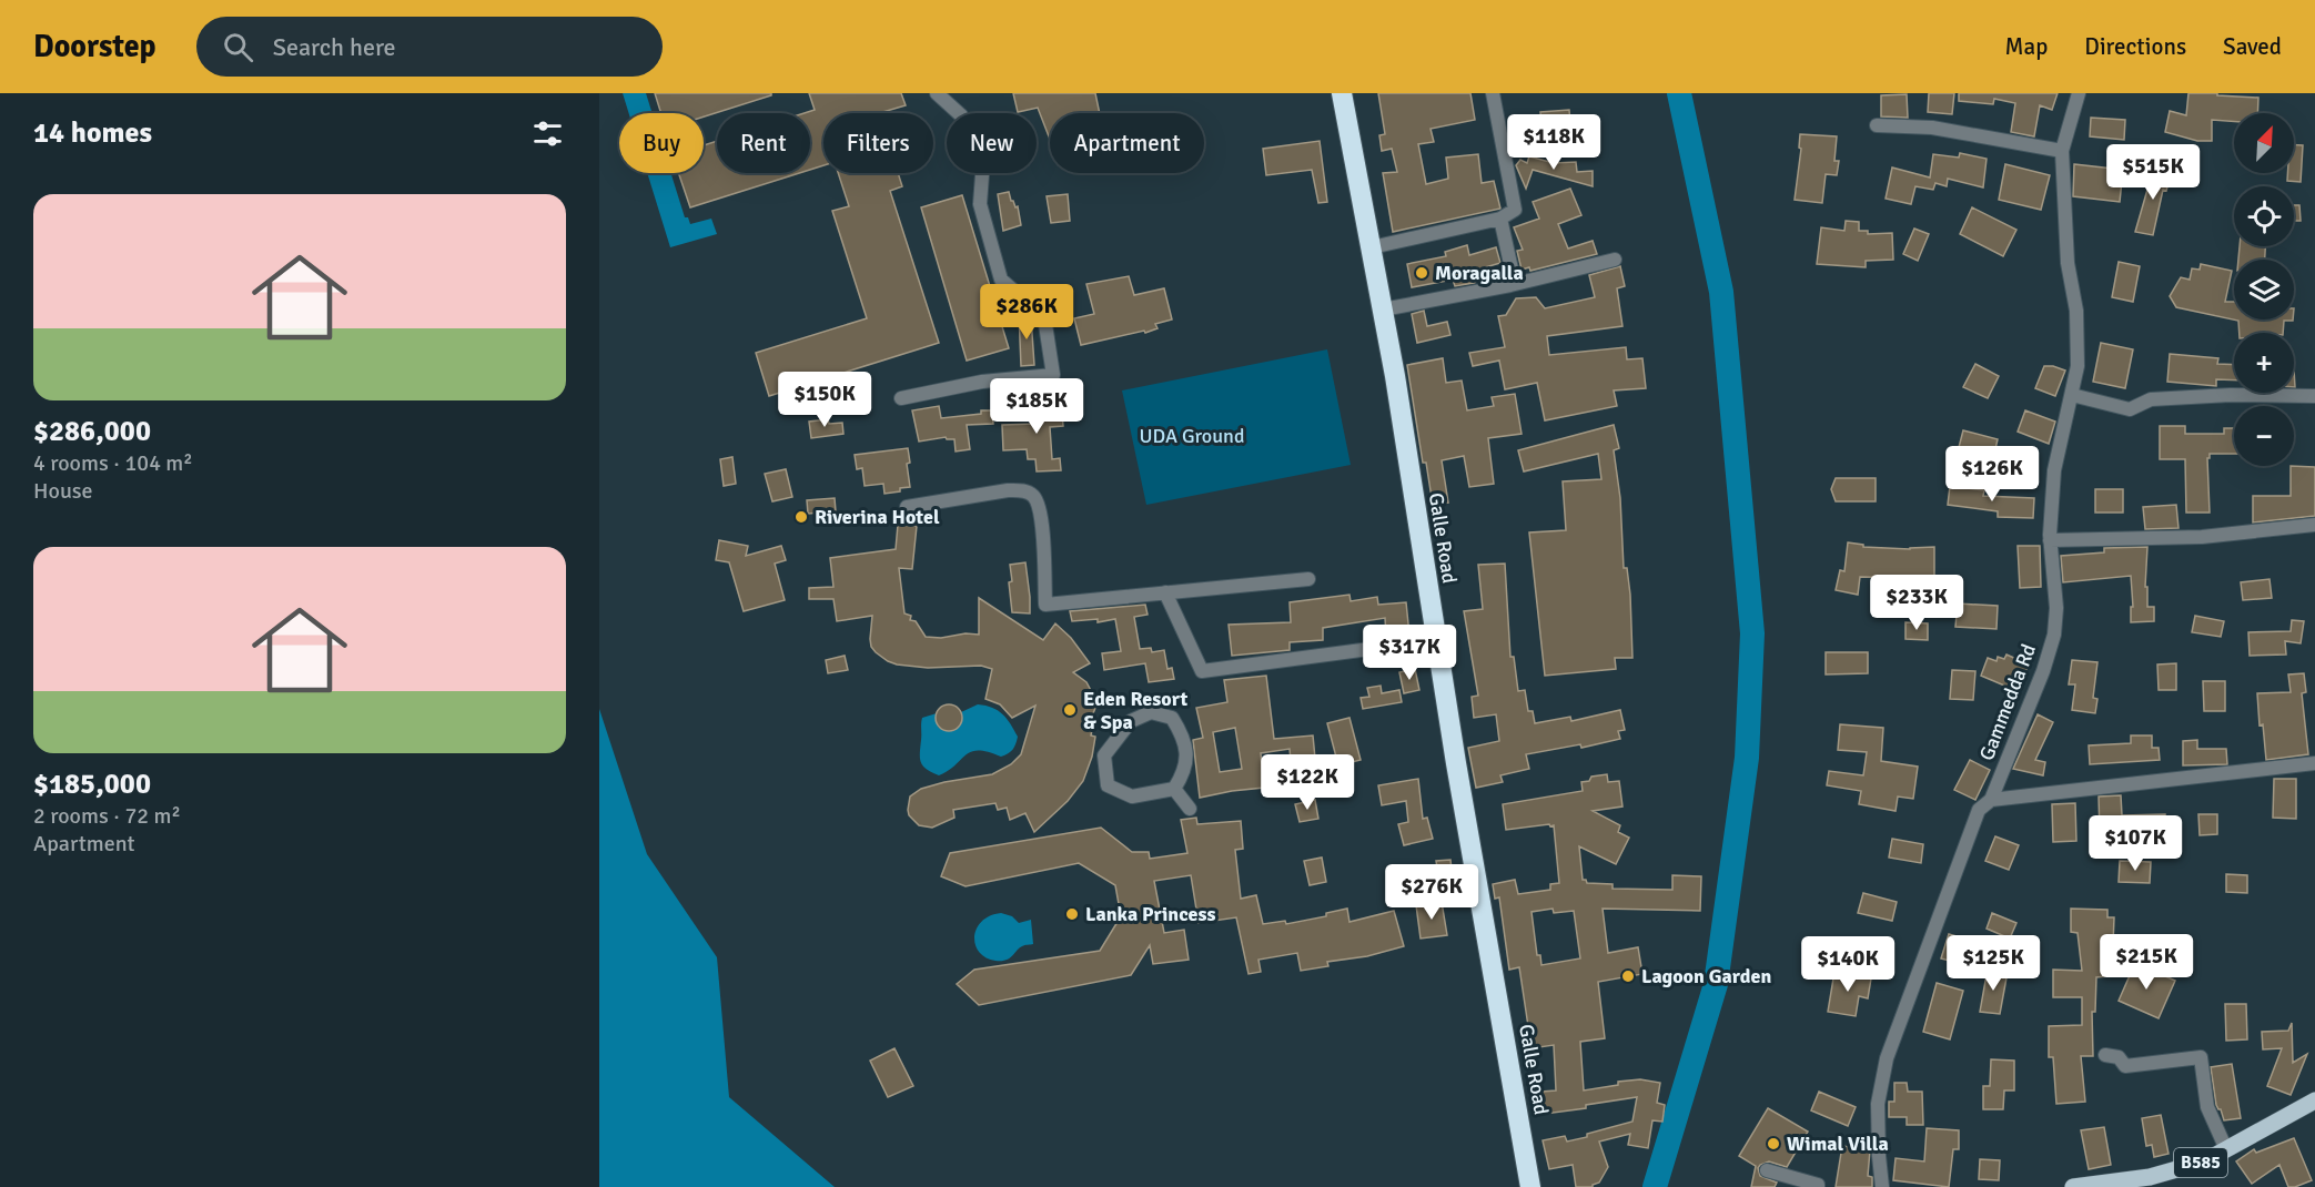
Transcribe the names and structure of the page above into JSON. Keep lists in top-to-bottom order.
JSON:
{
  "streets": {
    "highway": ["Galle Road"],
    "main road": ["B585"],
    "street": ["Gammedda Rd"]
  },
  "parks": ["UDA Ground"],
  "places": [
    "Moragalla",
    "Riverina Hotel",
    "Eden Resort & Spa",
    "Lanka Princess",
    "Lagoon Garden",
    "Wimal Villa"
  ],
  "north": "top right",
  "page": {
    "header": "Doorstep",
    "search": "Search here",
    "nav": ["Map", "Directions", "Saved"],
    "heading": "14 homes",
    "map_buttons": ["+", "−"],
    "chip": [
      "Buy",
      "Rent",
      "Filters",
      "New",
      "Apartment"
    ],
    "price": [
      "$118K",
      "$515K",
      "$286K",
      "$150K",
      "$185K",
      "$126K",
      "$233K",
      "$317K",
      "$122K",
      "$107K",
      "$276K",
      "$215K",
      "$125K",
      "$140K"
    ],
    "list": [
      {
        "name": "$286,000",
        "note": "4 rooms · 104 m² · House"
      },
      {
        "name": "$185,000",
        "note": "2 rooms · 72 m² · Apartment"
      }
    ]
  }
}
